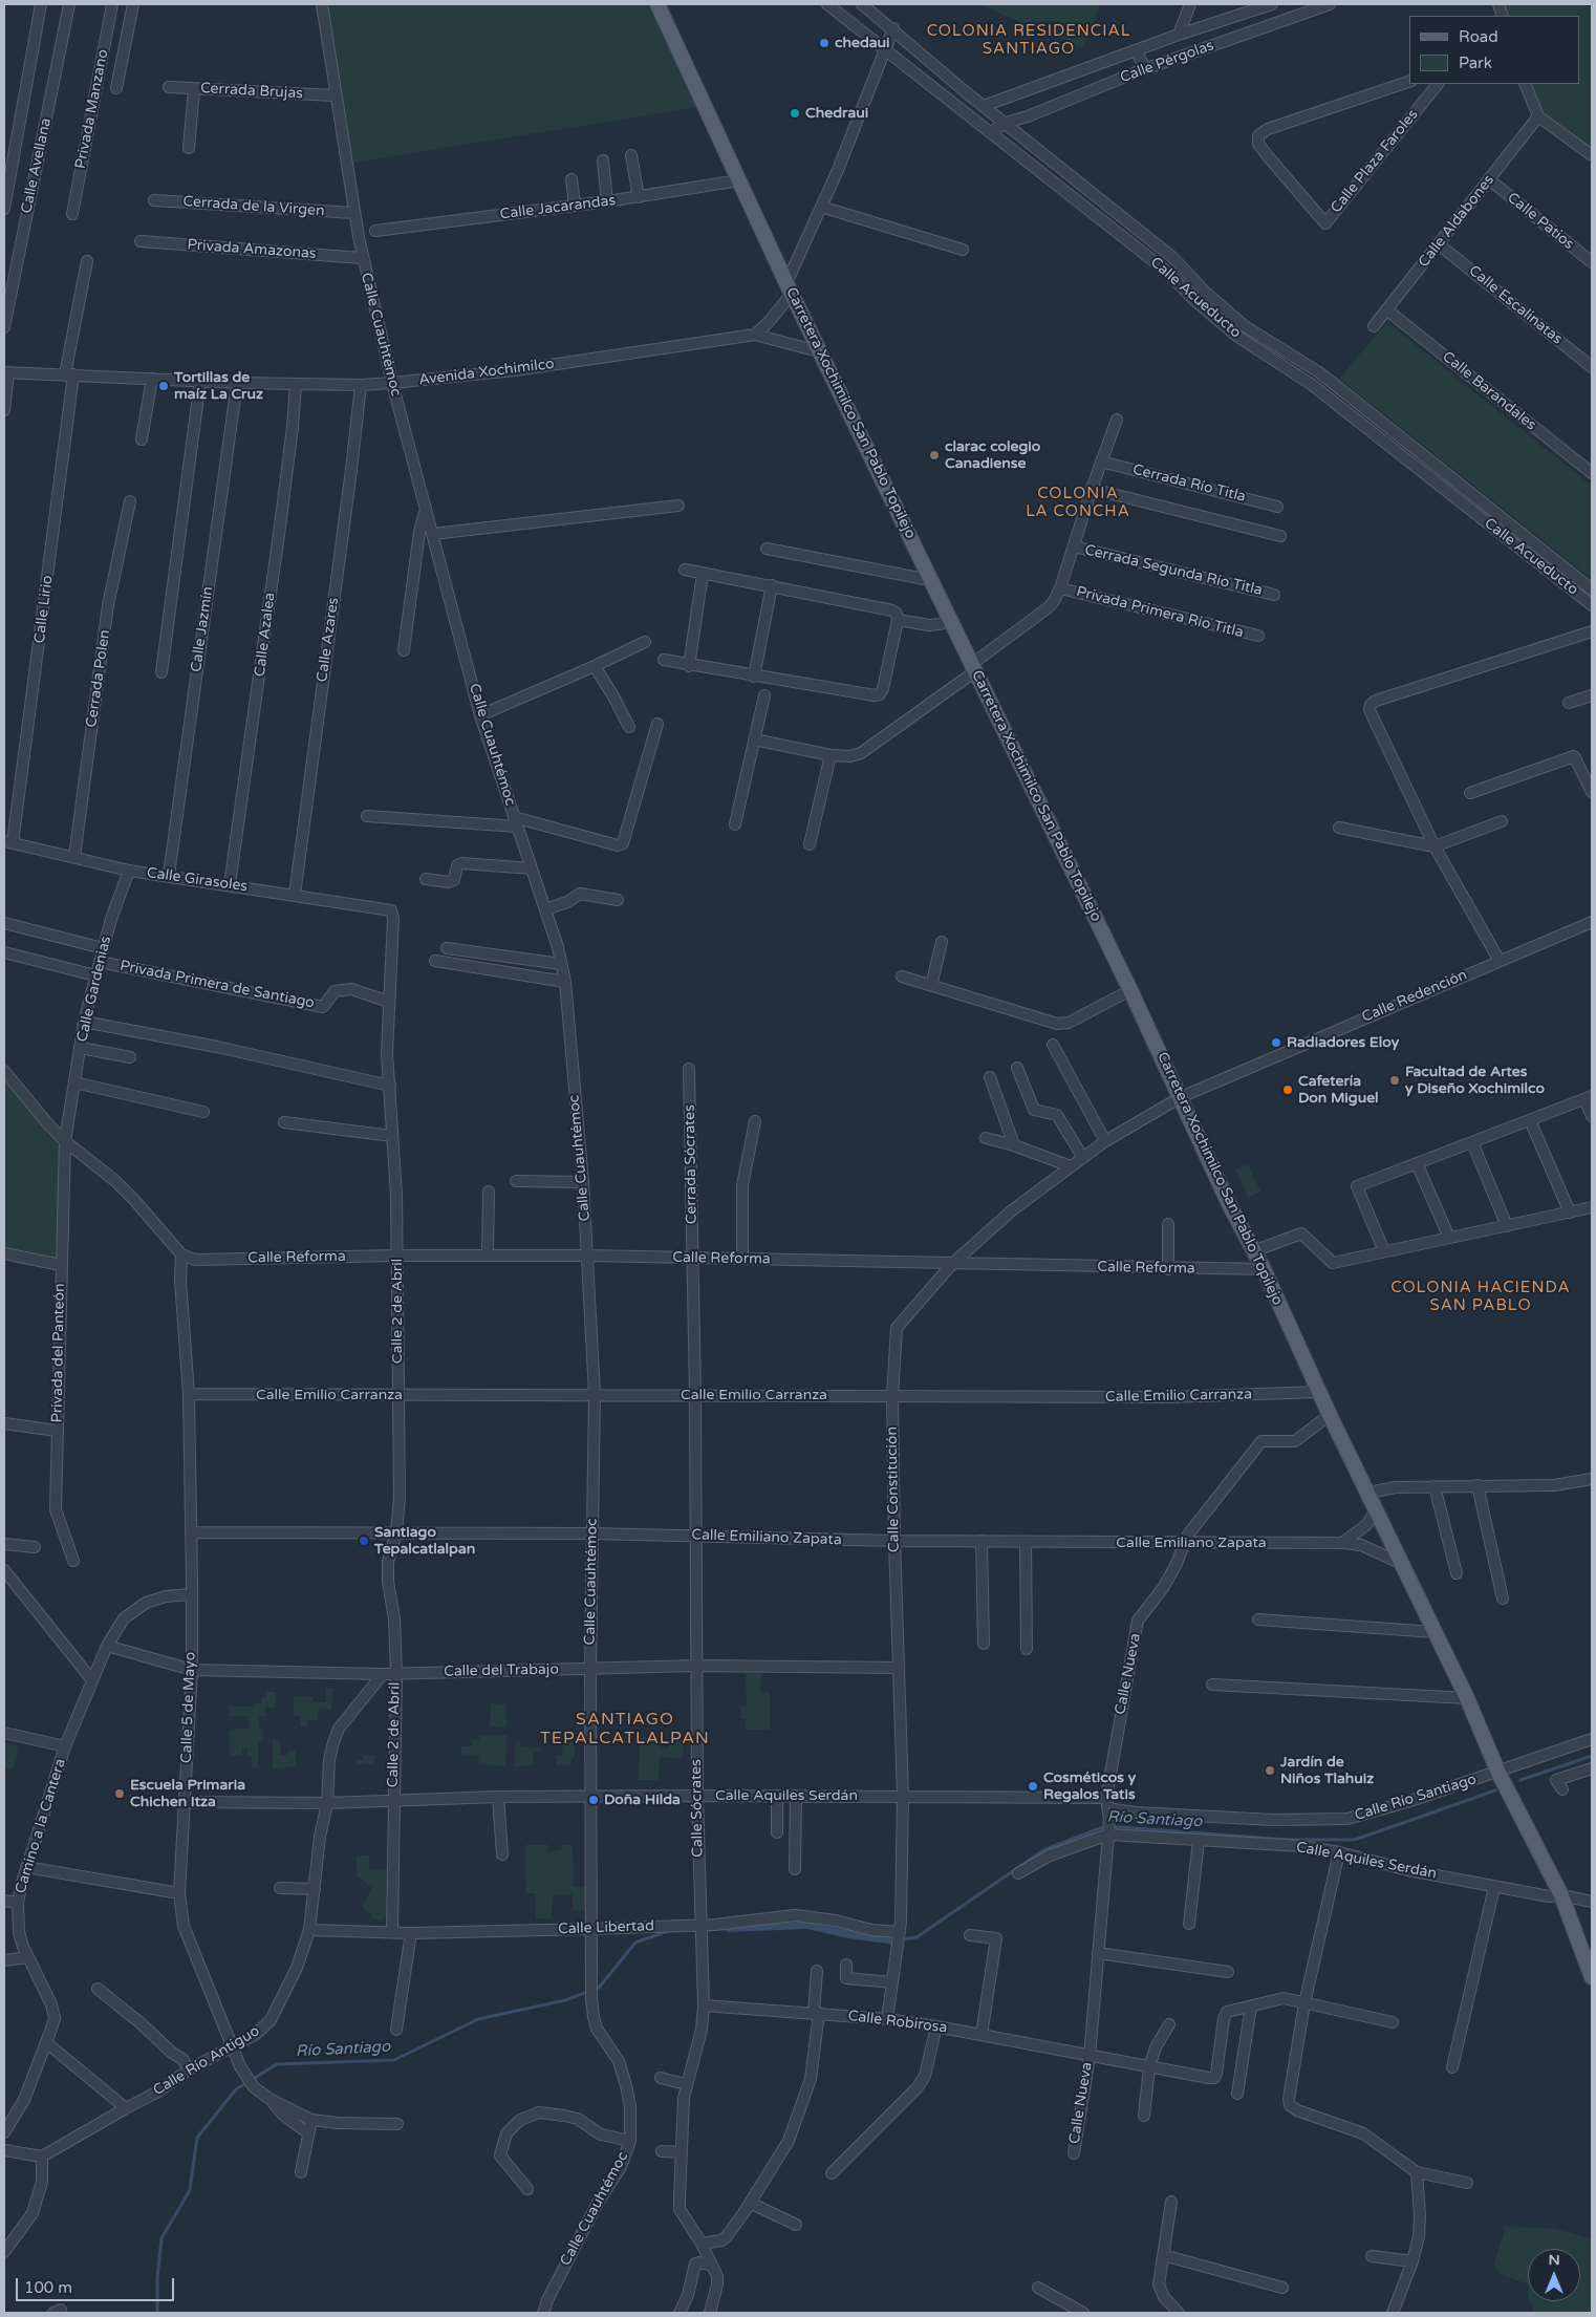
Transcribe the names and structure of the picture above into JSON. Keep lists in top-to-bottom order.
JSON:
{
  "streets": {
    "main road": ["Carretera Xochimilco San Pablo Topilejo"],
    "street": [
      "Calle Pérgolas",
      "Cerrada Brujas",
      "Privada Manzano",
      "Calle Plaza Faroles",
      "Calle Avellana",
      "Cerrada de la Virgen",
      "Calle Jacarandas",
      "Calle Aldabones",
      "Calle Patios",
      "Privada Amazonas",
      "Calle Acueducto",
      "Calle Escalinatas",
      "Calle Cuauhtémoc",
      "Avenida Xochimilco",
      "Calle Barandales",
      "Cerrada Río Titla",
      "Cerrada Segunda Río Titla",
      "Calle Lirio",
      "Privada Primera Río Titla",
      "Calle Jazmín",
      "Calle Azalea",
      "Calle Azares",
      "Cerrada Polen",
      "Calle Girasoles",
      "Privada Primera de Santiago",
      "Calle Gardenias",
      "Calle Redención",
      "Cerrada Sócrates",
      "Calle Reforma",
      "Calle 2 de Abril",
      "Privada del Panteón",
      "Calle Emilio Carranza",
      "Calle Constitución",
      "Calle Emiliano Zapata",
      "Calle del Trabajo",
      "Calle Nueva",
      "Calle 5 de Mayo",
      "Calle Aquiles Serdán",
      "Calle Río Santiago",
      "Calle Sócrates",
      "Camino a la Cantera",
      "Calle Libertad",
      "Calle Robirosa",
      "Calle Río Antiguo"
    ]
  },
  "crossings": [
    ["Calle Pérgolas", "Calle Acueducto"],
    ["Cerrada Brujas", "Calle Cuauhtémoc"],
    ["Cerrada de la Virgen", "Calle Cuauhtémoc"],
    ["Calle Jacarandas", "Carretera Xochimilco San Pablo Topilejo"],
    ["Calle Aldabones", "Calle Patios"],
    ["Calle Aldabones", "Calle Escalinatas"],
    ["Calle Aldabones", "Calle Barandales"],
    ["Privada Amazonas", "Calle Cuauhtémoc"],
    ["Calle Cuauhtémoc", "Avenida Xochimilco"],
    ["Calle Cuauhtémoc", "Calle Reforma"],
    ["Calle Cuauhtémoc", "Calle Emilio Carranza"],
    ["Calle Cuauhtémoc", "Calle Emiliano Zapata"],
    ["Calle Cuauhtémoc", "Calle del Trabajo"],
    ["Calle Cuauhtémoc", "Calle Aquiles Serdán"],
    ["Calle Cuauhtémoc", "Calle Libertad"],
    ["Avenida Xochimilco", "Calle Lirio"],
    ["Avenida Xochimilco", "Calle Jazmín"],
    ["Avenida Xochimilco", "Calle Azalea"],
    ["Avenida Xochimilco", "Calle Azares"],
    ["Carretera Xochimilco San Pablo Topilejo", "Calle Redención"],
    ["Carretera Xochimilco San Pablo Topilejo", "Calle Reforma"],
    ["Carretera Xochimilco San Pablo Topilejo", "Calle Emilio Carranza"],
    ["Carretera Xochimilco San Pablo Topilejo", "Calle Constitución"],
    ["Carretera Xochimilco San Pablo Topilejo", "Calle Emiliano Zapata"],
    ["Carretera Xochimilco San Pablo Topilejo", "Calle Nueva"],
    ["Carretera Xochimilco San Pablo Topilejo", "Calle Aquiles Serdán"],
    ["Carretera Xochimilco San Pablo Topilejo", "Calle Río Santiago"],
    ["Calle Lirio", "Calle Girasoles"],
    ["Calle Jazmín", "Calle Girasoles"],
    ["Calle Azalea", "Calle Girasoles"],
    ["Calle Azares", "Calle Girasoles"],
    ["Cerrada Polen", "Calle Girasoles"],
    ["Calle Girasoles", "Calle Gardenias"],
    ["Calle Girasoles", "Calle 2 de Abril"],
    ["Privada Primera de Santiago", "Calle Gardenias"],
    ["Privada Primera de Santiago", "Calle 2 de Abril"],
    ["Calle Gardenias", "Privada del Panteón"],
    ["Calle Redención", "Calle Constitución"],
    ["Cerrada Sócrates", "Calle Reforma"],
    ["Cerrada Sócrates", "Calle Sócrates"],
    ["Calle Reforma", "Calle 2 de Abril"],
    ["Calle Reforma", "Calle Constitución"],
    ["Calle Reforma", "Calle 5 de Mayo"],
    ["Calle Reforma", "Calle Sócrates"],
    ["Calle 2 de Abril", "Calle Emilio Carranza"],
    ["Calle 2 de Abril", "Calle Emiliano Zapata"],
    ["Calle 2 de Abril", "Calle del Trabajo"],
    ["Calle 2 de Abril", "Calle Aquiles Serdán"],
    ["Calle 2 de Abril", "Calle Libertad"],
    ["Calle Emilio Carranza", "Calle Constitución"],
    ["Calle Emilio Carranza", "Calle 5 de Mayo"],
    ["Calle Emilio Carranza", "Calle Sócrates"],
    ["Calle Constitución", "Calle Emiliano Zapata"],
    ["Calle Constitución", "Calle del Trabajo"],
    ["Calle Constitución", "Calle Aquiles Serdán"],
    ["Calle Constitución", "Calle Libertad"],
    ["Calle Constitución", "Calle Robirosa"],
    ["Calle Emiliano Zapata", "Calle Nueva"],
    ["Calle Emiliano Zapata", "Calle 5 de Mayo"],
    ["Calle Emiliano Zapata", "Calle Sócrates"],
    ["Calle del Trabajo", "Calle 5 de Mayo"],
    ["Calle del Trabajo", "Calle Sócrates"],
    ["Calle del Trabajo", "Camino a la Cantera"],
    ["Calle del Trabajo", "Calle Río Antiguo"],
    ["Calle Nueva", "Calle Aquiles Serdán"],
    ["Calle Nueva", "Calle Río Santiago"],
    ["Calle Nueva", "Calle Robirosa"],
    ["Calle 5 de Mayo", "Calle Aquiles Serdán"],
    ["Calle 5 de Mayo", "Camino a la Cantera"],
    ["Calle 5 de Mayo", "Calle Río Antiguo"],
    ["Calle Aquiles Serdán", "Calle Río Santiago"],
    ["Calle Aquiles Serdán", "Calle Sócrates"],
    ["Calle Aquiles Serdán", "Calle Río Antiguo"],
    ["Calle Sócrates", "Calle Libertad"],
    ["Calle Sócrates", "Calle Robirosa"],
    ["Calle Libertad", "Calle Río Antiguo"]
  ],
  "districts": [
    "COLONIA RESIDENCIAL SANTIAGO",
    "COLONIA LA CONCHA",
    "COLONIA HACIENDA SAN PABLO",
    "SANTIAGO TEPALCATLALPAN"
  ],
  "water": ["Río Santiago"],
  "places": [
    "chedaui",
    "Chedraui",
    "Tortillas de maíz La Cruz",
    "clarac colegio Canadiense",
    "Radiadores Eloy",
    "Facultad de Artes y Diseño Xochimilco",
    "Cafetería Don Miguel",
    "Santiago Tepalcatlalpan",
    "Jardín de Niños Tlahuiz",
    "Cosméticos y Regalos Tatis",
    "Escuela Primaria Chichen Itza",
    "Doña Hilda"
  ],
  "legend": ["Road", "Park"],
  "scale_bar": "100 m",
  "north": "top"
}
